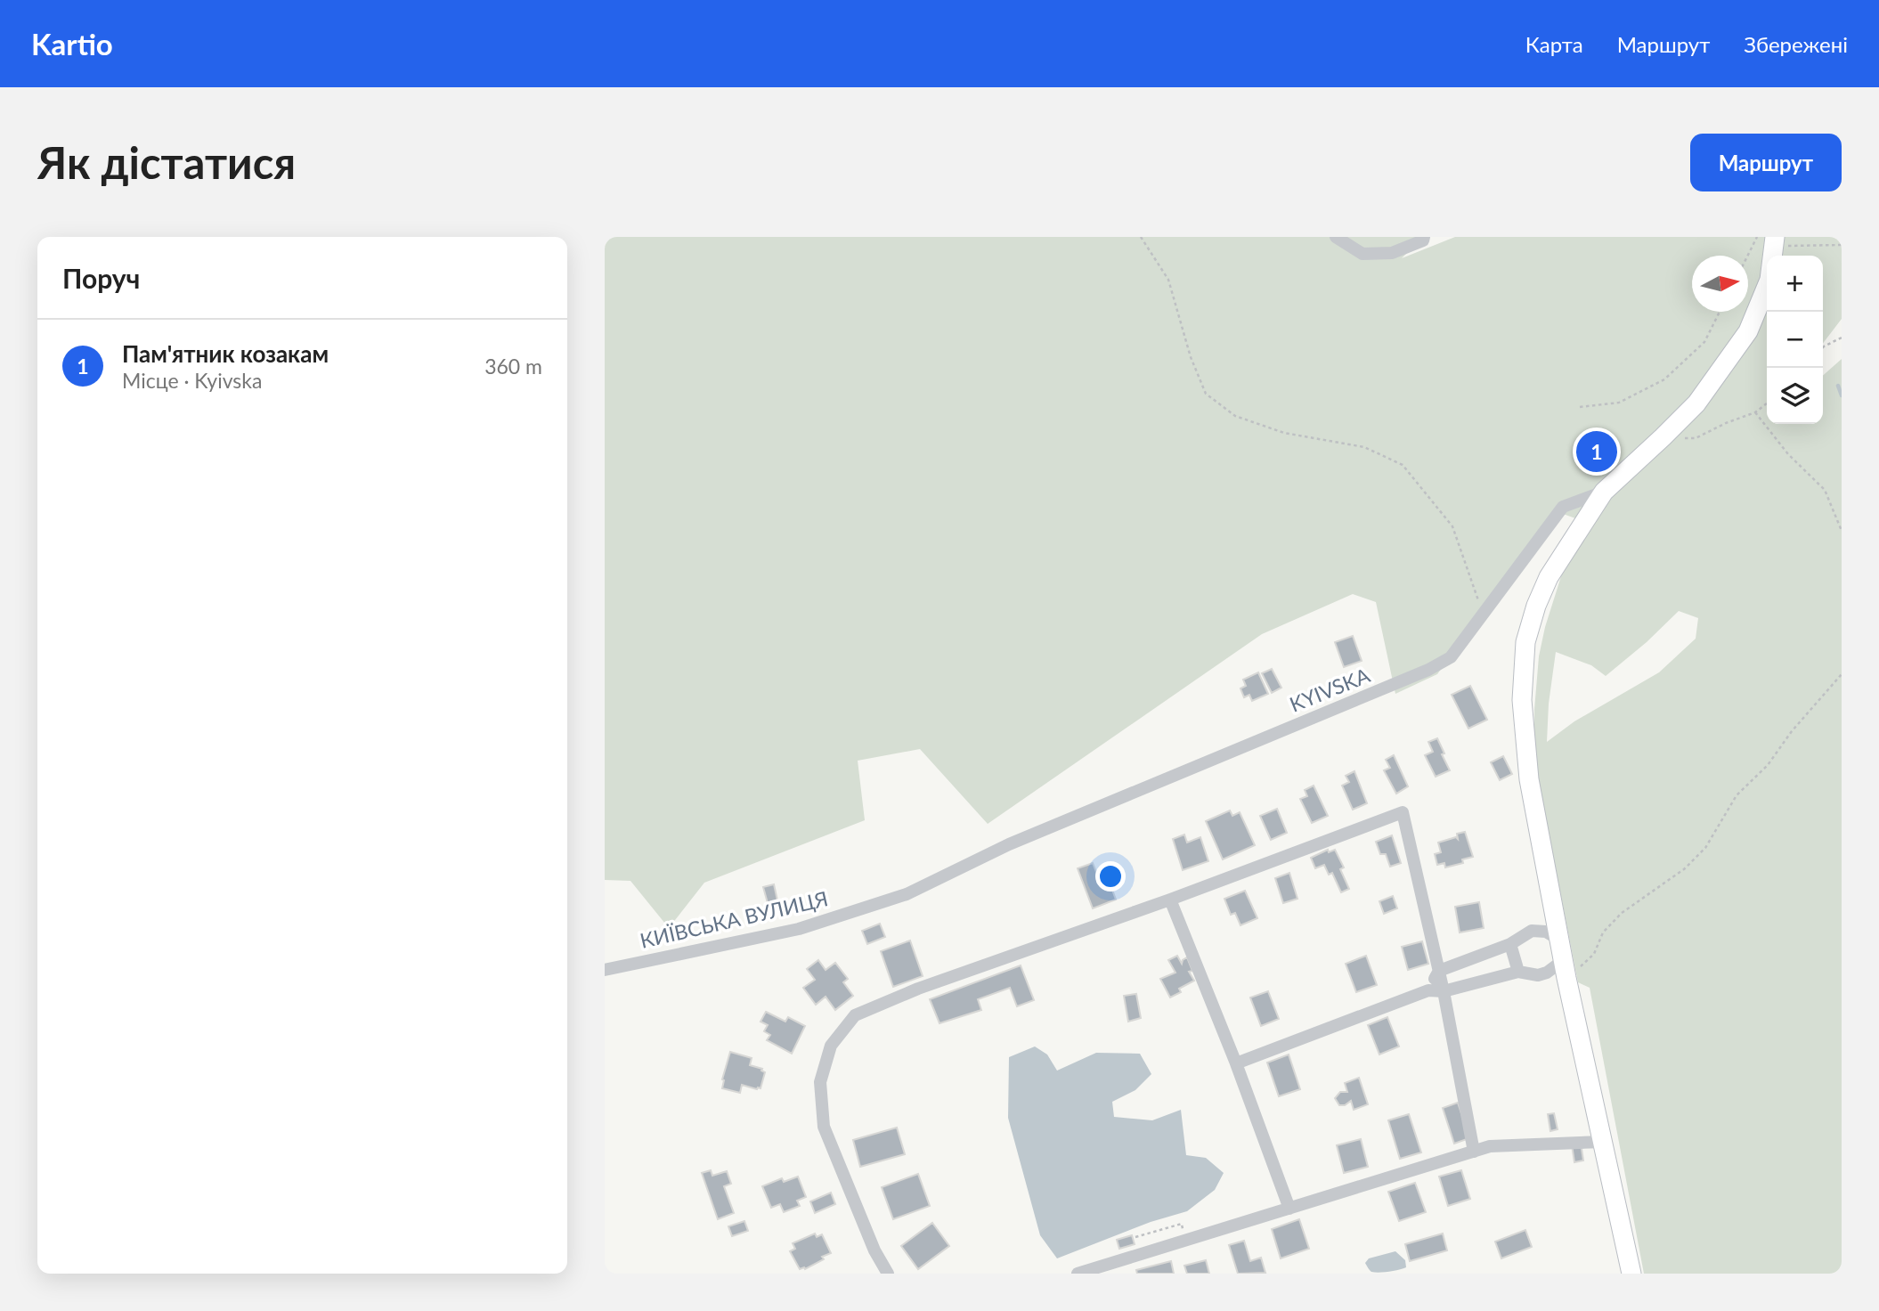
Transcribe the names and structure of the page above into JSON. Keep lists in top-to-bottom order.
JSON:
{
  "streets": {
    "street": ["KYIVSKA"]
  },
  "north": "right",
  "page": {
    "header": "Kartio",
    "nav": ["Карта", "Маршрут", "Збережені"],
    "buttons": "Маршрут",
    "title": "Як дістатися",
    "heading": "Поруч",
    "map_buttons": ["+", "−"],
    "list": [
      {
        "mark": "1",
        "name": "Пам'ятник козакам",
        "note": "Місце · Kyivska",
        "value": "360 m"
      }
    ],
    "pins": "1"
  }
}
